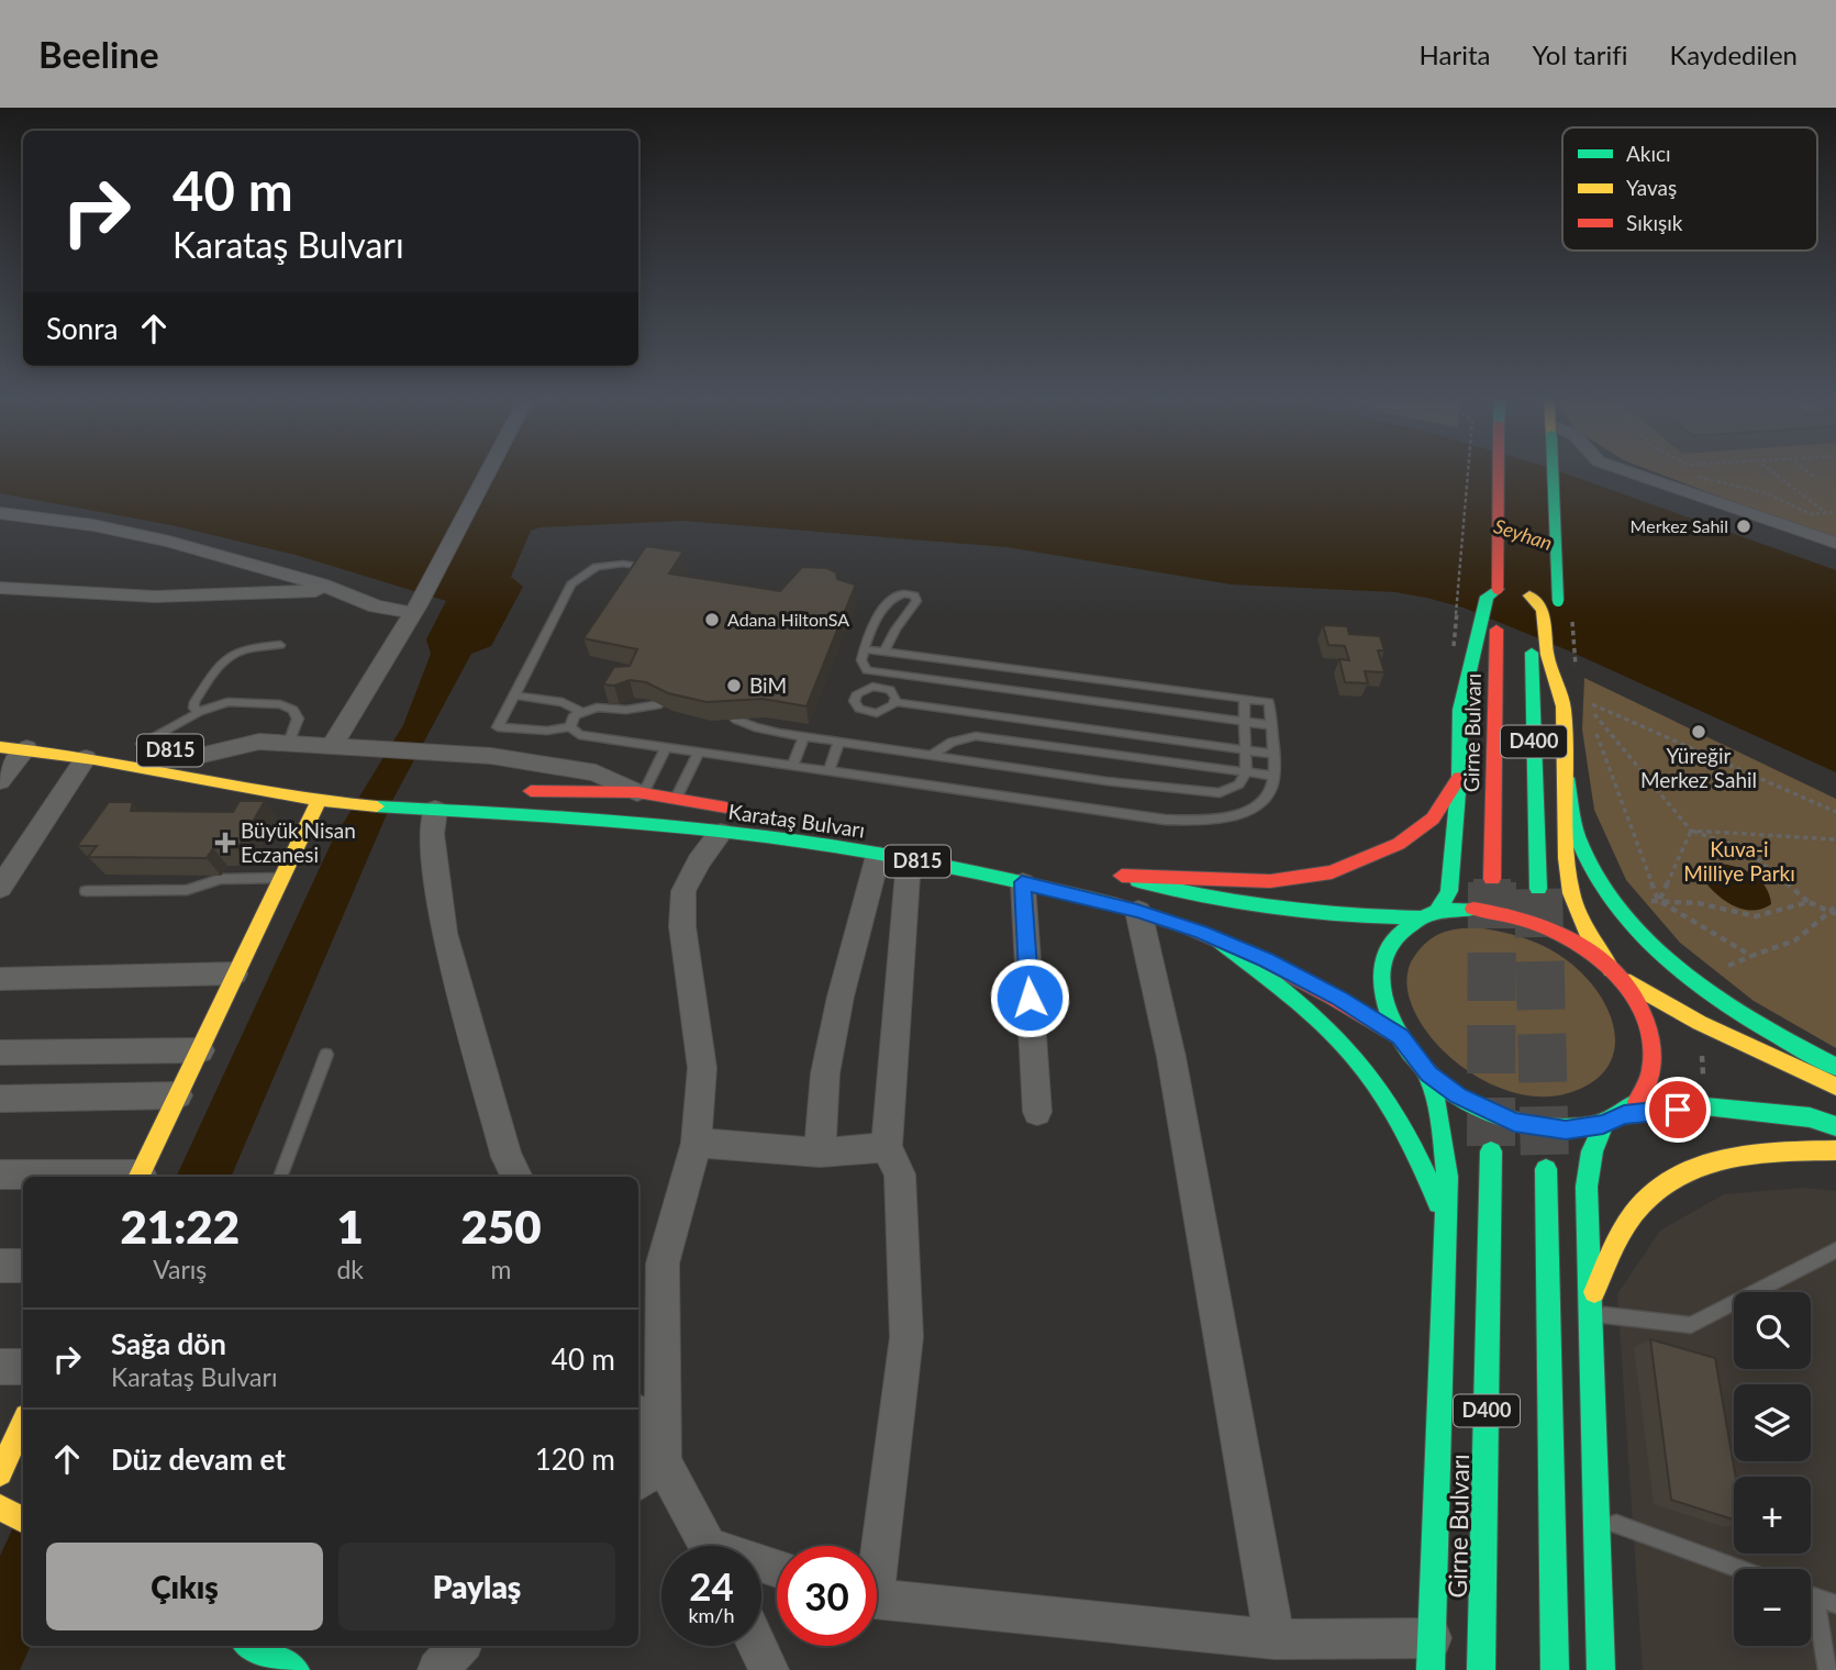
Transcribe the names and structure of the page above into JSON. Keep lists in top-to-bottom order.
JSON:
{
  "streets": {
    "main road": [
      "Girne Bulvarı",
      "D400",
      "D815",
      "Karataş Bulvarı"
    ]
  },
  "crossings": [
    ["Girne Bulvarı", "D400"],
    ["D815", "Karataş Bulvarı"]
  ],
  "water": ["Seyhan"],
  "parks": ["Kuva-i Milliye Parkı"],
  "places": {
    "other": [
      "Merkez Sahil",
      "Adana HiltonSA",
      "BiM",
      "Yüreğir Merkez Sahil"
    ],
    "health": ["Büyük Nisan Eczanesi"]
  },
  "legend": ["Akıcı", "Yavaş", "Sıkışık"],
  "page": {
    "header": "Beeline",
    "nav": ["Harita", "Yol tarifi", "Kaydedilen"],
    "turn": ["40 m", "Karataş Bulvarı"],
    "then": "Sonra",
    "eta": [
      "21:22",
      "Varış",
      "1",
      "dk",
      "250",
      "m"
    ],
    "map_buttons": ["+", "−"],
    "list": [
      {
        "name": "Sağa dön",
        "note": "Karataş Bulvarı",
        "value": "40 m"
      },
      {
        "name": "Düz devam et",
        "value": "120 m"
      }
    ],
    "buttons": ["Çıkış", "Paylaş"],
    "speed": "24 km/h",
    "limit": "30"
  }
}
